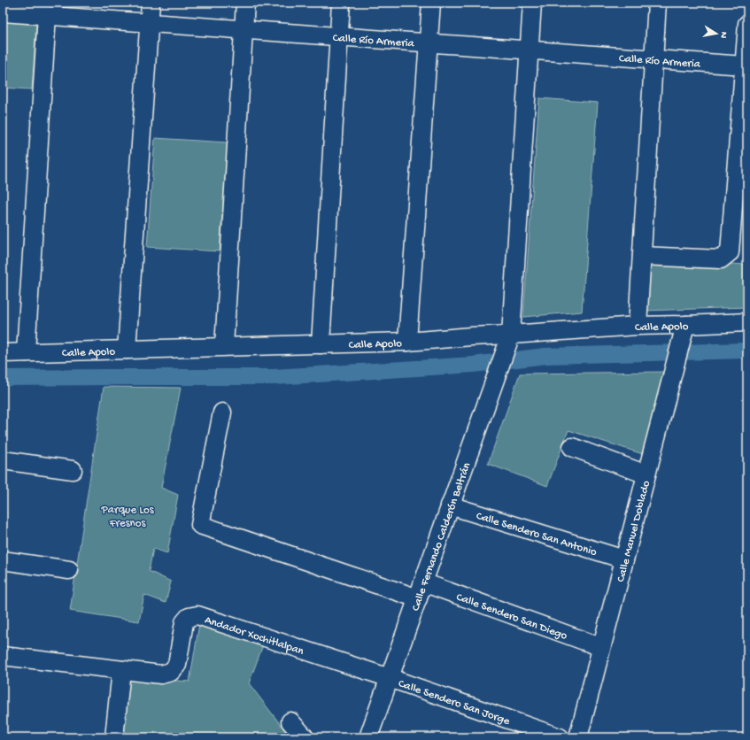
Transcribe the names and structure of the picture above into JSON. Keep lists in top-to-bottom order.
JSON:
{
  "streets": {
    "street": [
      "Calle Río Armeria",
      "Calle Apolo",
      "Calle Manuel Doblado",
      "Calle Sendero San Antonio",
      "Calle Fernando Calderón Beltrán",
      "Calle Sendero San Diego",
      "Andador Xochitlalpan",
      "Calle Sendero San Jorge"
    ]
  },
  "crossings": [
    ["Calle Río Armeria", "Calle Fernando Calderón Beltrán"],
    ["Calle Apolo", "Calle Manuel Doblado"],
    ["Calle Apolo", "Calle Fernando Calderón Beltrán"],
    ["Calle Manuel Doblado", "Calle Sendero San Antonio"],
    ["Calle Manuel Doblado", "Calle Sendero San Diego"],
    ["Calle Sendero San Antonio", "Calle Fernando Calderón Beltrán"],
    ["Calle Fernando Calderón Beltrán", "Calle Sendero San Diego"],
    ["Calle Fernando Calderón Beltrán", "Andador Xochitlalpan"],
    ["Calle Fernando Calderón Beltrán", "Calle Sendero San Jorge"],
    ["Andador Xochitlalpan", "Calle Sendero San Jorge"]
  ],
  "parks": ["Parque Los Fresnos"],
  "north": "right"
}
